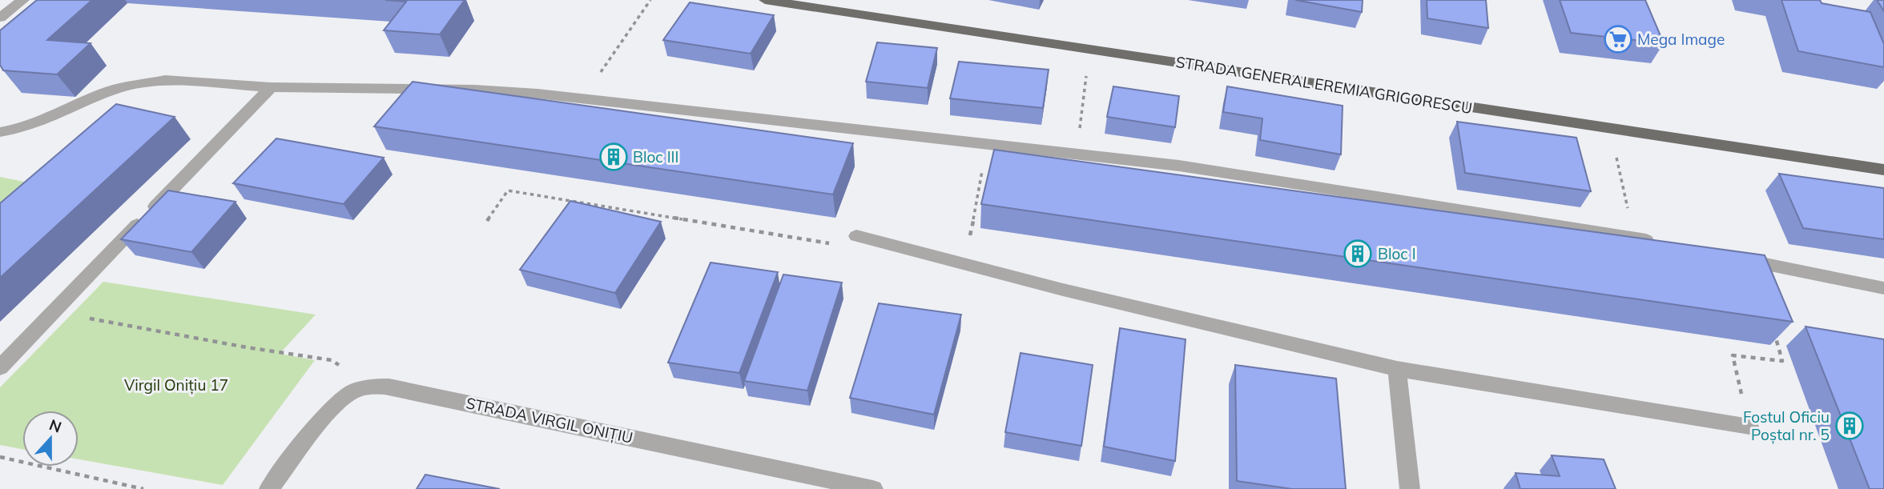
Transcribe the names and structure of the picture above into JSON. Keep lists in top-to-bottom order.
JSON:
{
  "streets": {
    "main road": ["STRADA GENERAL EREMIA GRIGORESCU"],
    "street": ["STRADA VIRGIL ONIȚIU"]
  },
  "parks": ["Virgil Onițiu 17"],
  "places": {
    "supermarket": ["Mega Image"],
    "building": ["Bloc III", "Bloc I", "Fostul Oficiu Poștal nr. 5"]
  },
  "north": "top"
}
